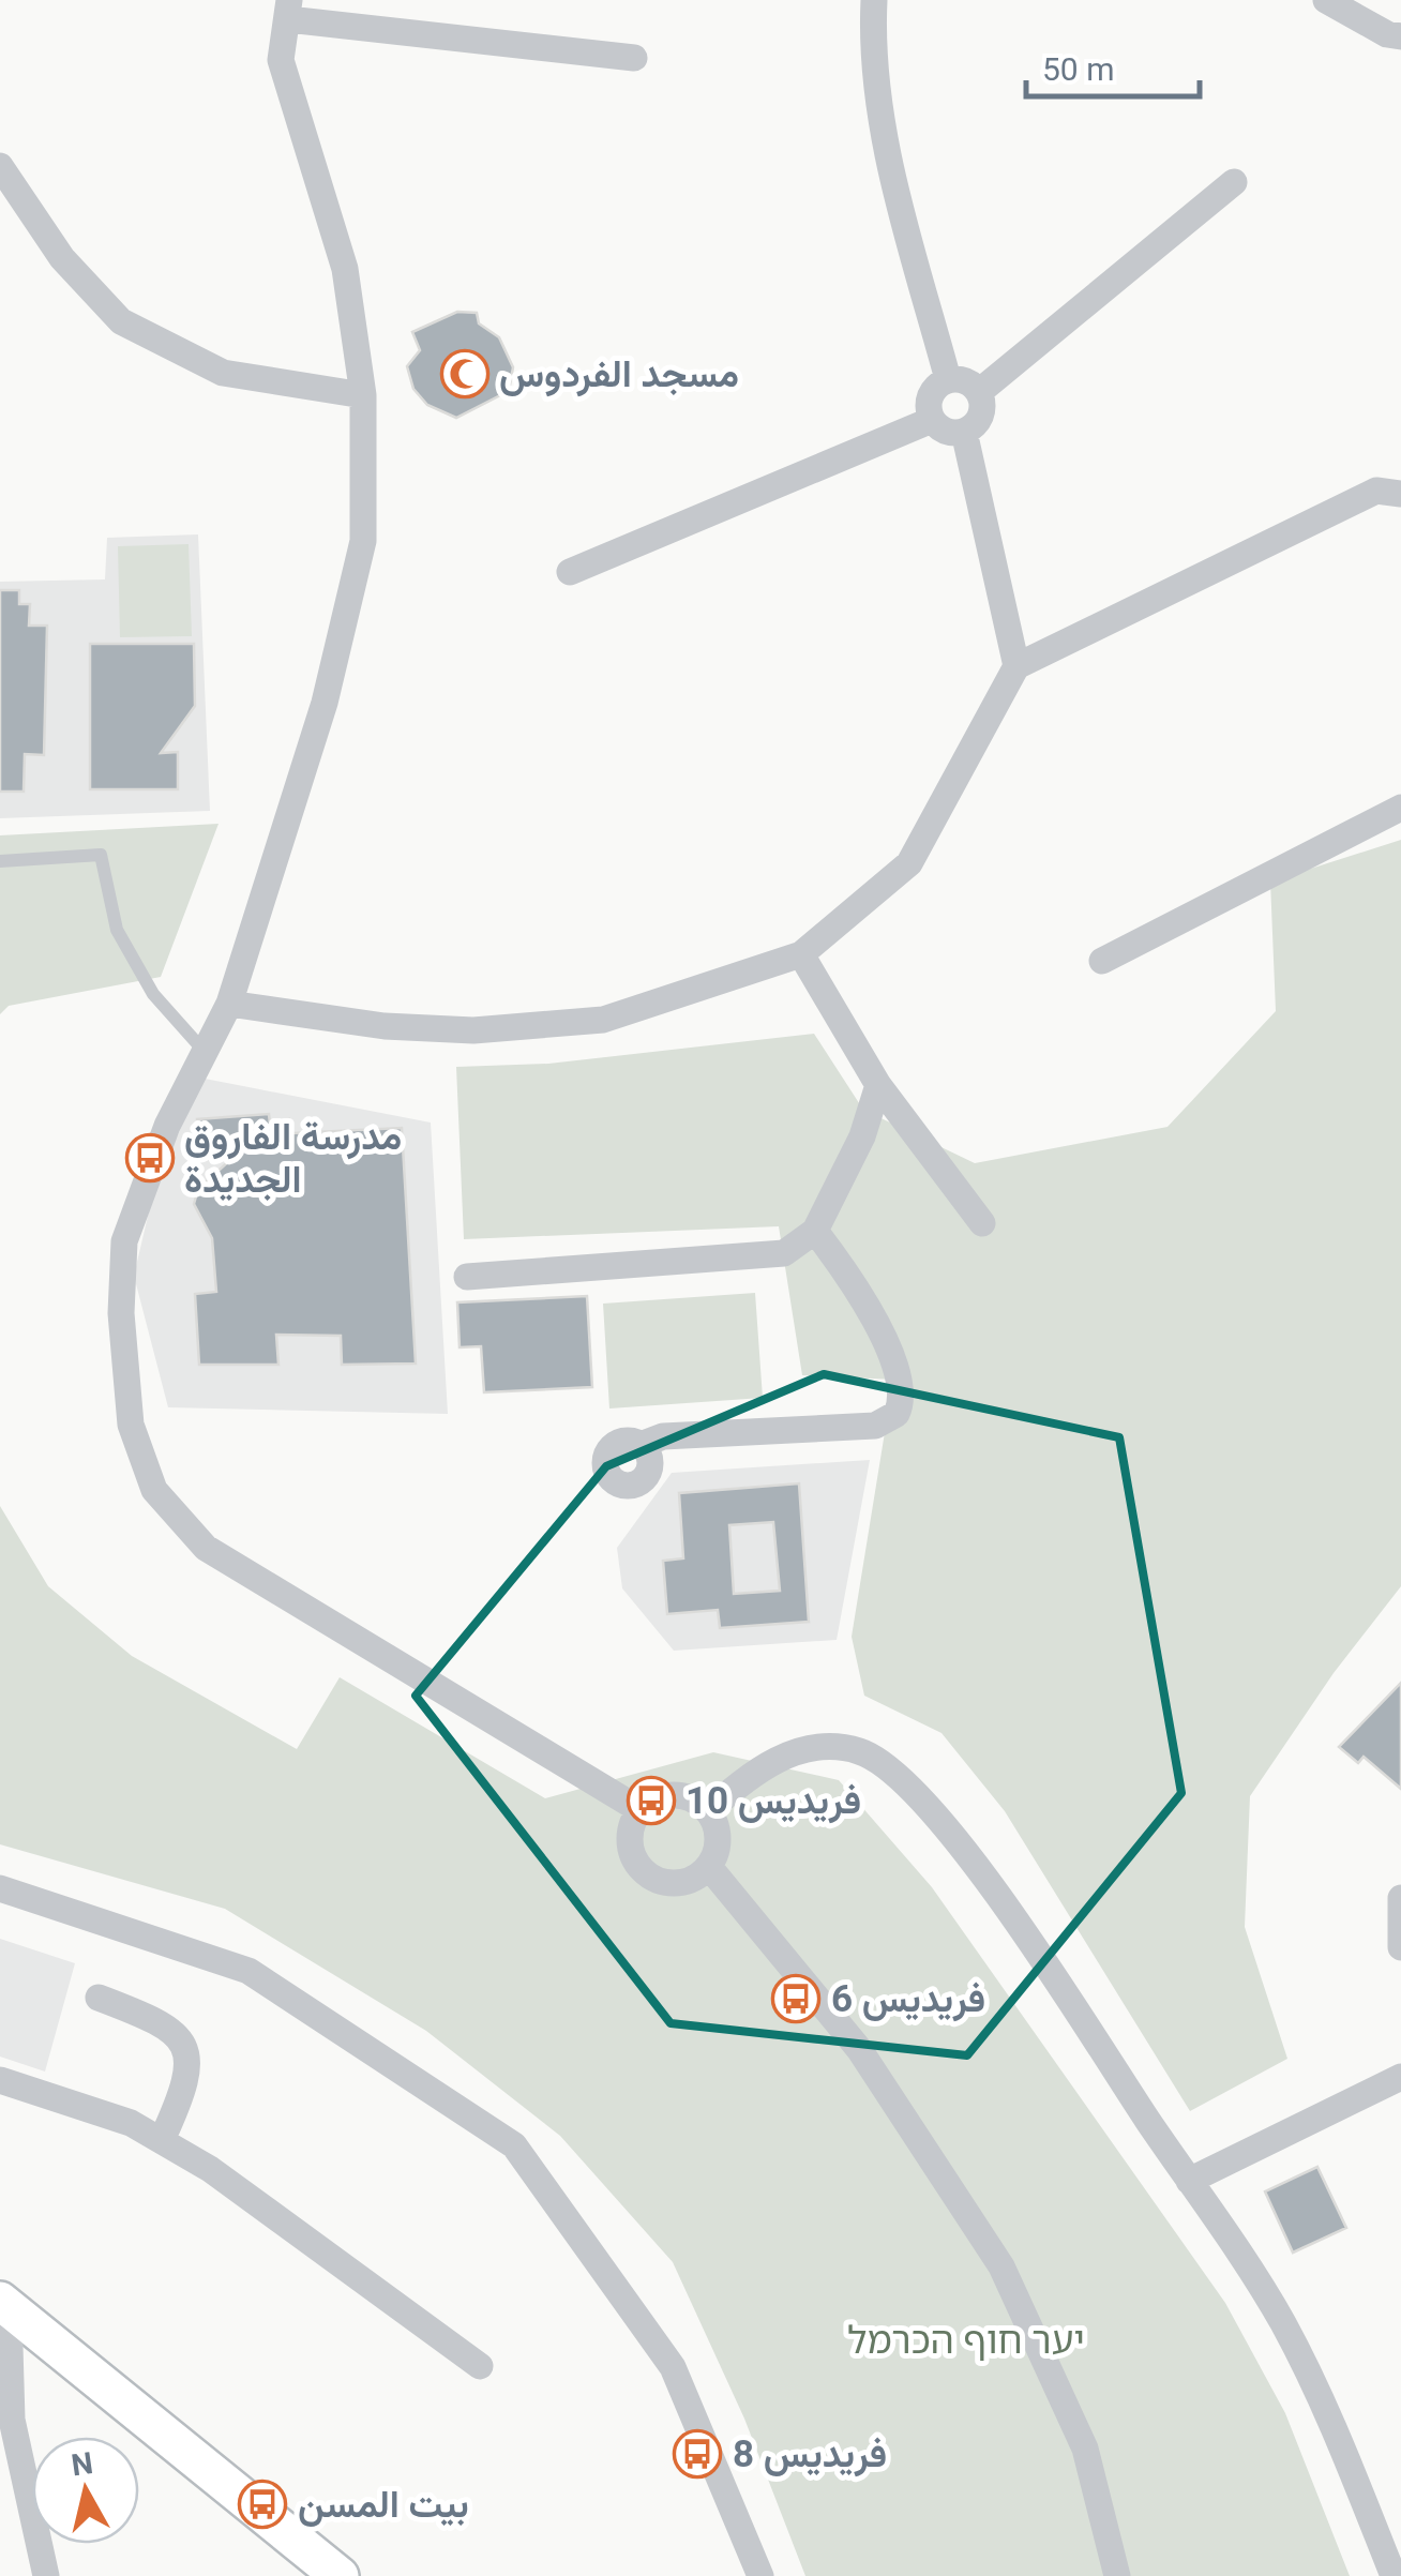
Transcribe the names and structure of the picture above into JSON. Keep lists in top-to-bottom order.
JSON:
{
  "parks": ["יער חוף הכרמל"],
  "places": {
    "mosque": ["مسجد الفردوس"],
    "bus stop": [
      "مدرسة الفاروق الجديدة",
      "فريديس 10",
      "فريديس 6",
      "فريديس 8",
      "بيت المسن"
    ]
  },
  "scale_bar": "50 m",
  "north": "top"
}
